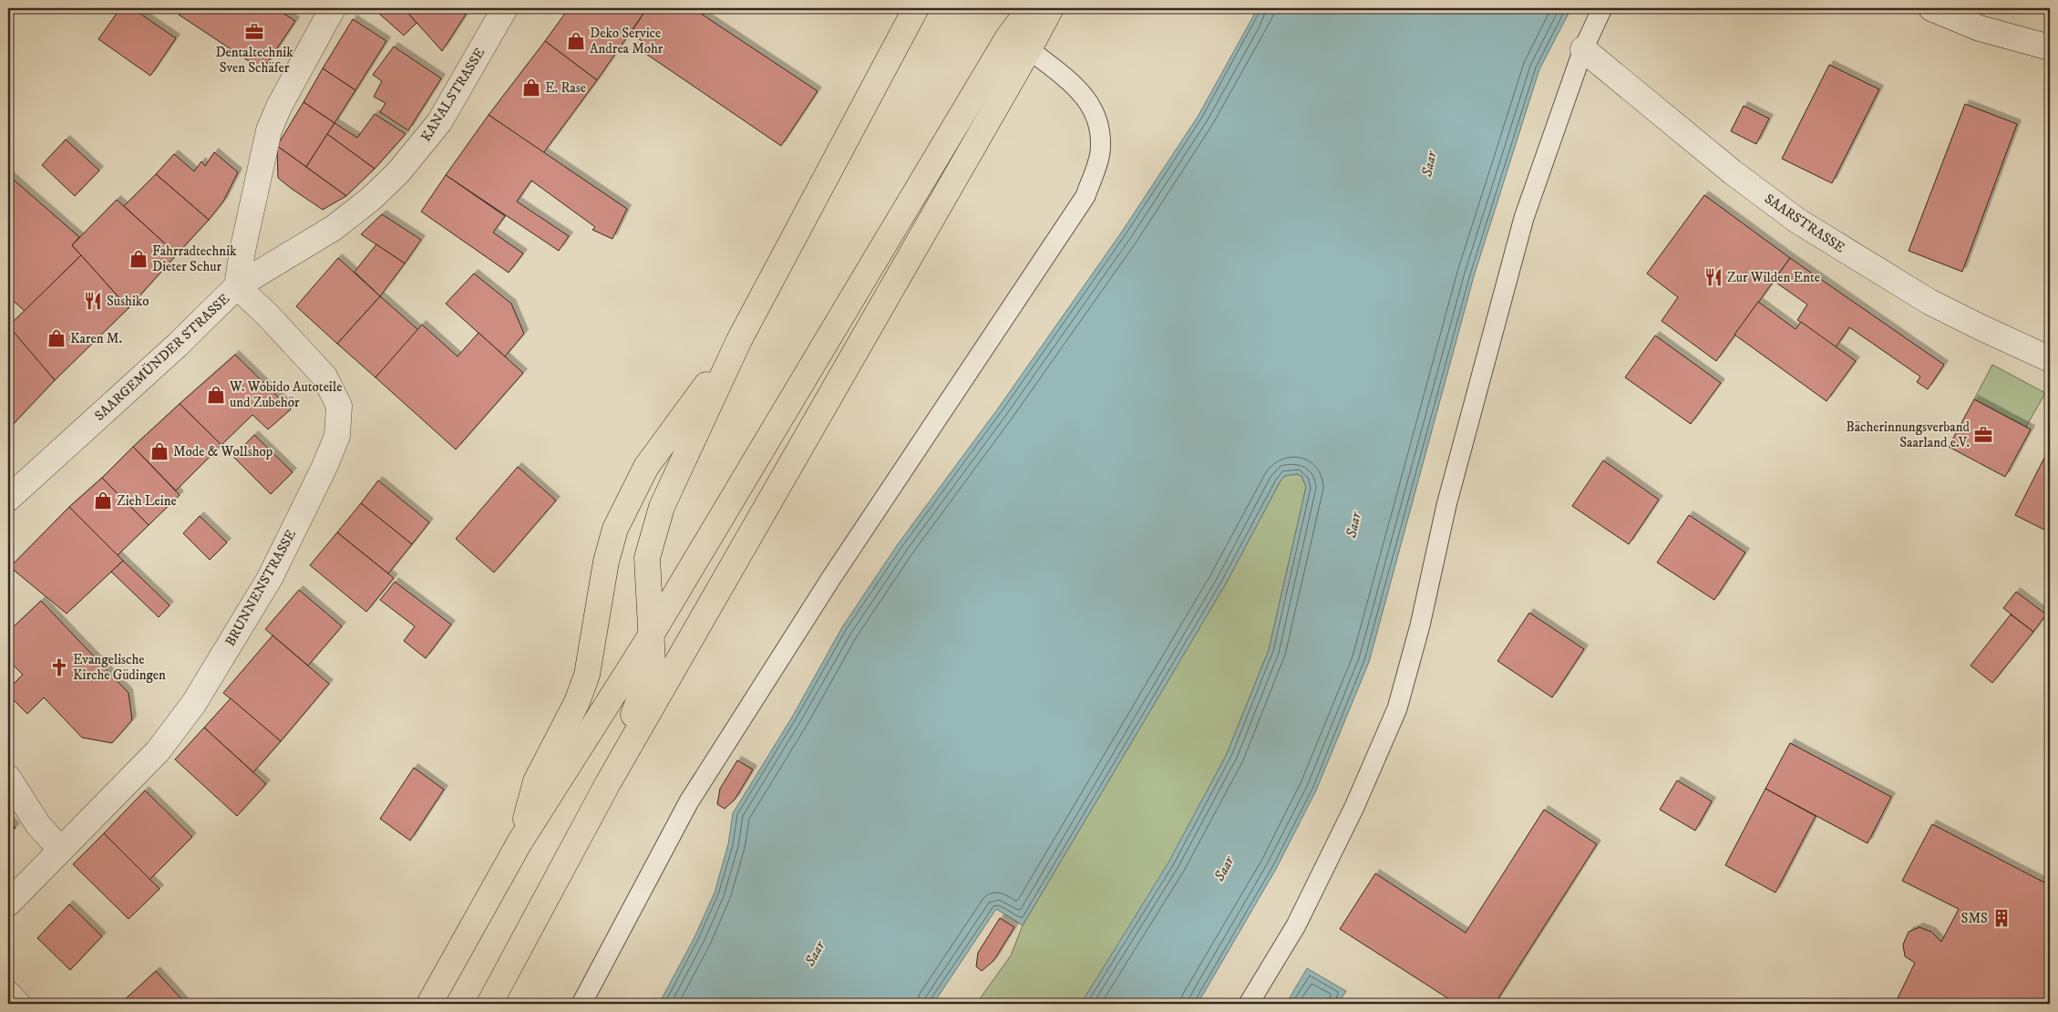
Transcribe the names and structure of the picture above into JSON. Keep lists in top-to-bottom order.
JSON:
{
  "streets": {
    "street": [
      "KANALSTRASSE",
      "SAARSTRASSE",
      "SAARGEMÜNDER STRASSE",
      "BRUNNENSTRASSE"
    ]
  },
  "crossings": [
    ["KANALSTRASSE", "SAARGEMÜNDER STRASSE"],
    ["KANALSTRASSE", "BRUNNENSTRASSE"],
    ["SAARGEMÜNDER STRASSE", "BRUNNENSTRASSE"]
  ],
  "water": ["Saar"],
  "places": {
    "office": ["Dentaltechnik Sven Schäfer", "Bächerinnungsverband Saarland e.V."],
    "shop": [
      "Deko Service Andrea Mohr",
      "E. Rase",
      "Fahrradtechnik Dieter Schur",
      "Karen M.",
      "W. Wobido Autoteile und Zubehör",
      "Mode & Wollshop",
      "Zieh Leine"
    ],
    "restaurant": ["Zur Wilden Ente", "Sushiko"],
    "church": ["Evangelische Kirche Güdingen"],
    "building": ["SMS"]
  }
}
